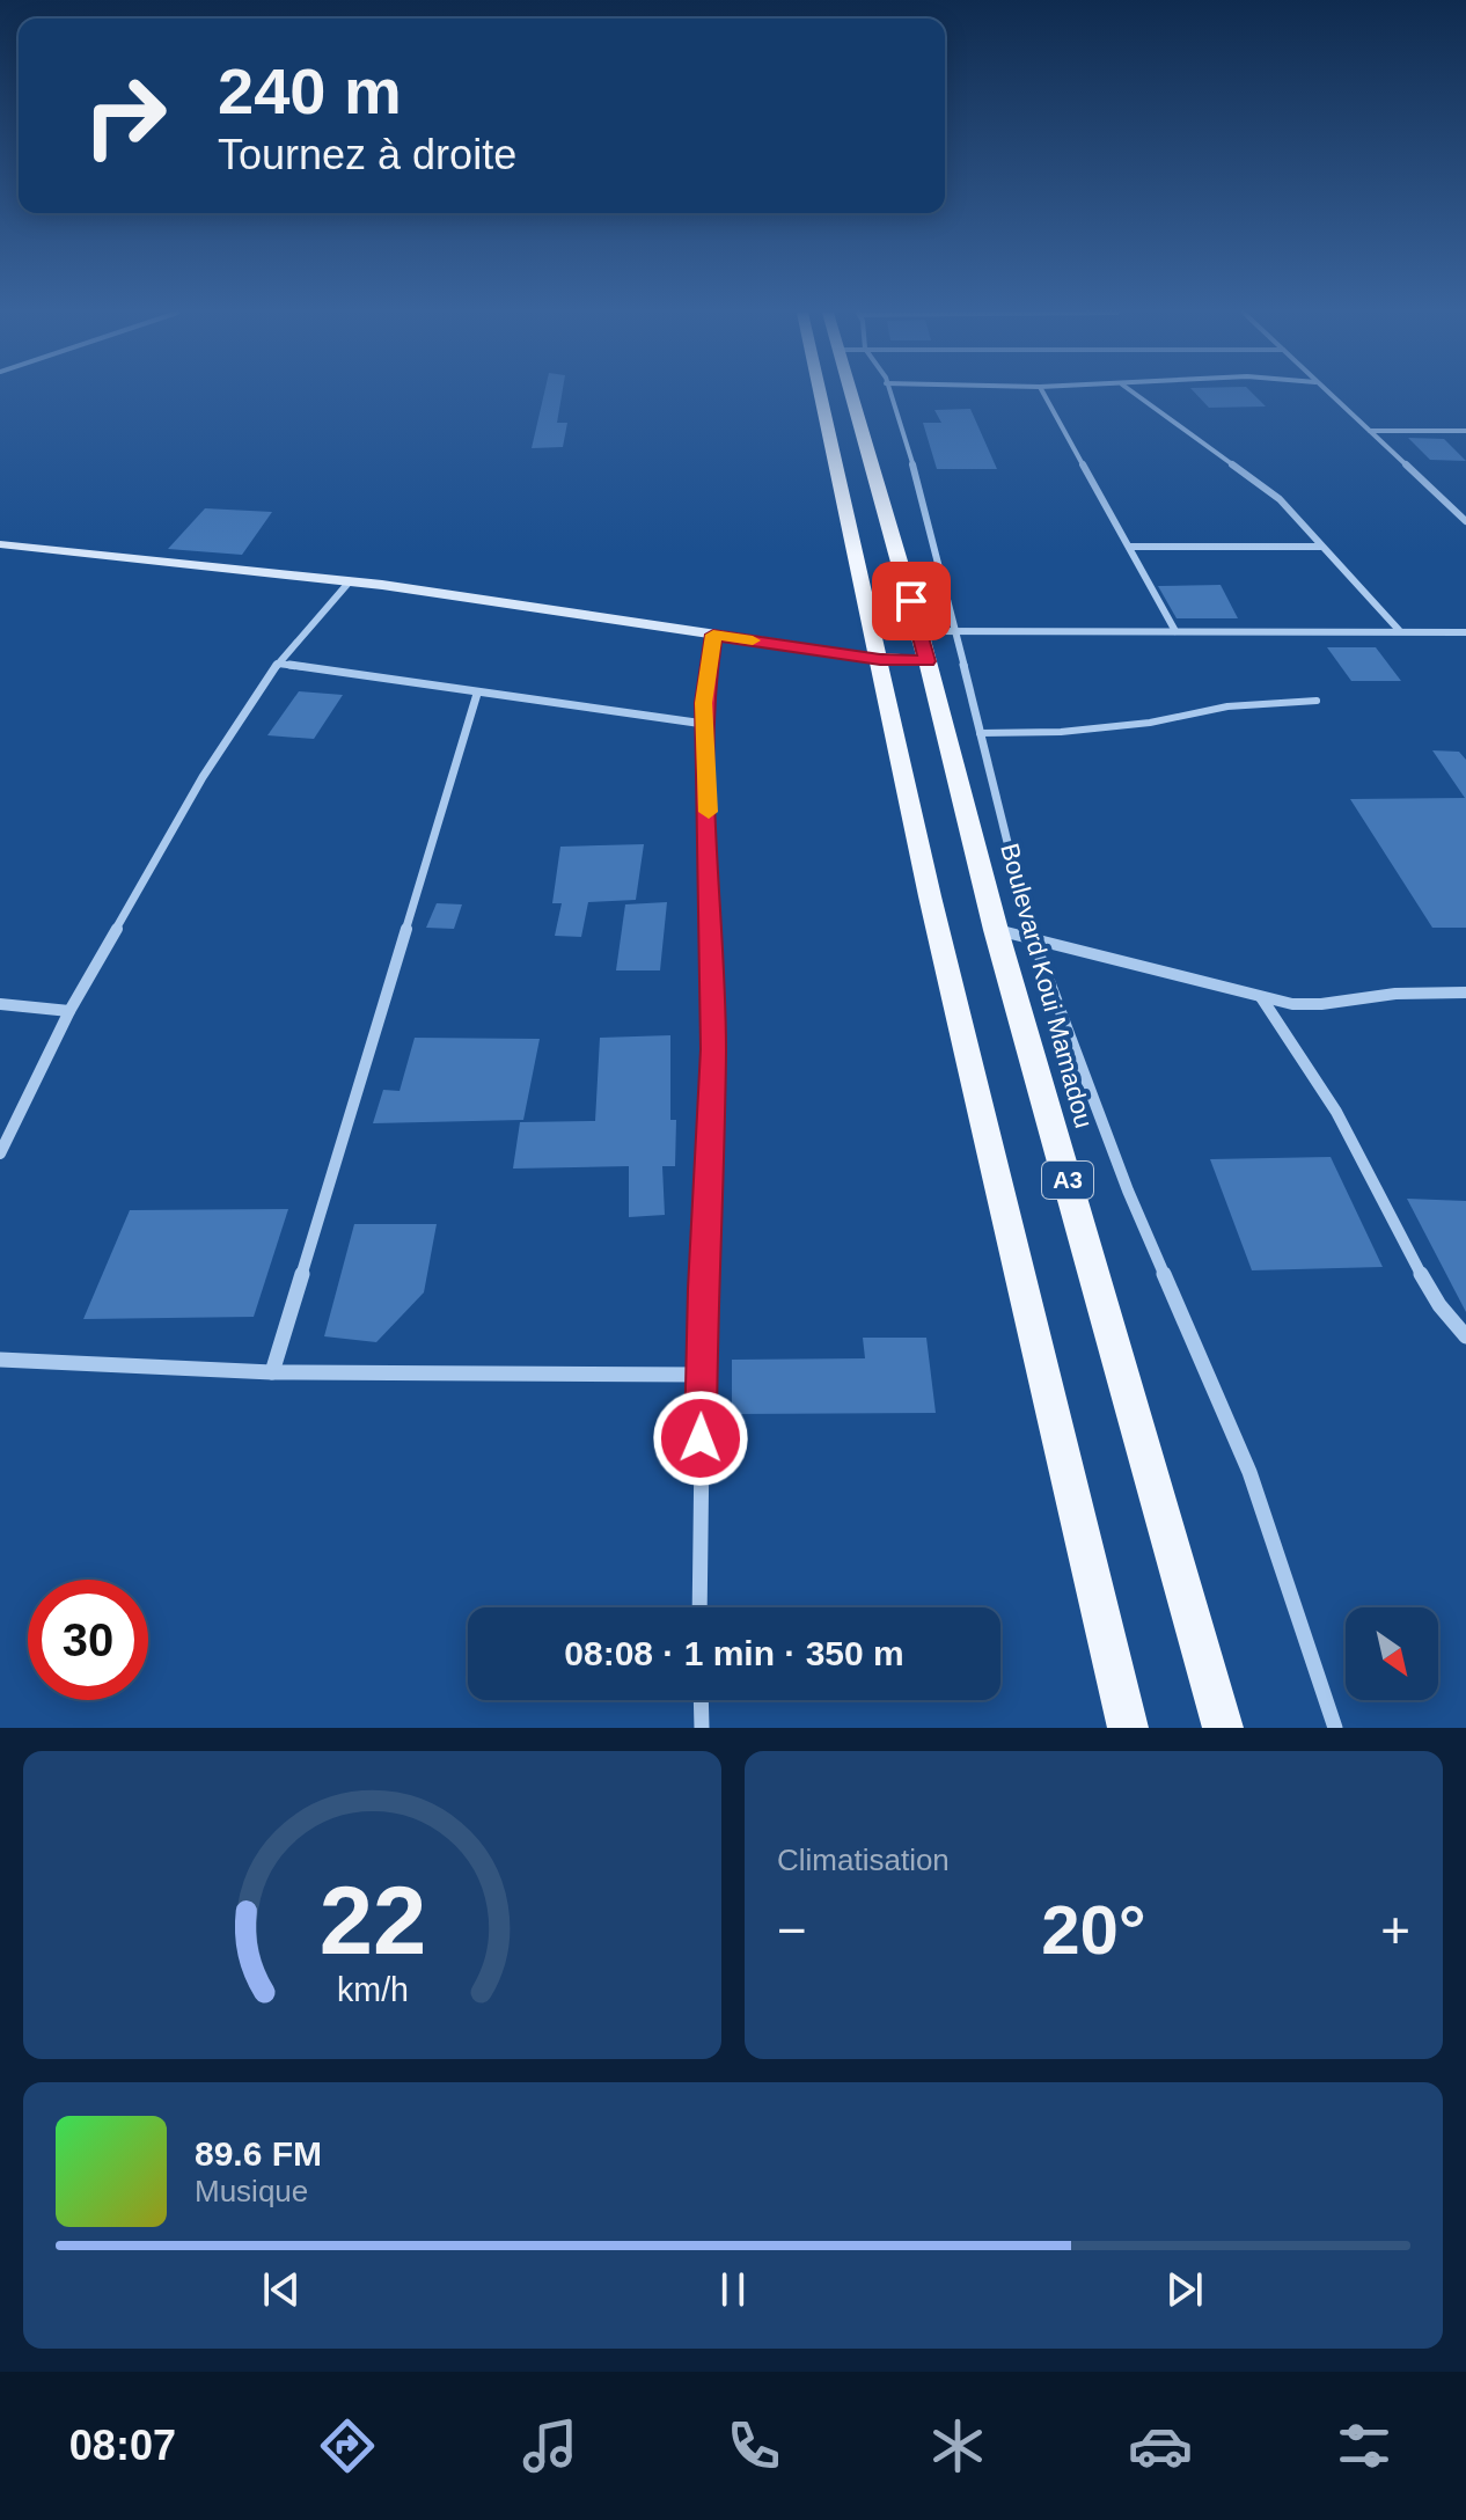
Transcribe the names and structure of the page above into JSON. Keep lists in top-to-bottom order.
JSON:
{
  "streets": {
    "main road": ["Boulevard Koui Mamadou", "A3"]
  },
  "north": "bottom right",
  "page": {
    "turn": ["240 m", "Tournez à droite"],
    "limit": "30",
    "trip": "08:08 · 1 min · 350 m",
    "tile": "Climatisation",
    "heat": ["−", "20°", "+"],
    "song": ["89.6 FM", "Musique"],
    "tabs": "08:07",
    "gauge": ["22", "km/h"]
  }
}
